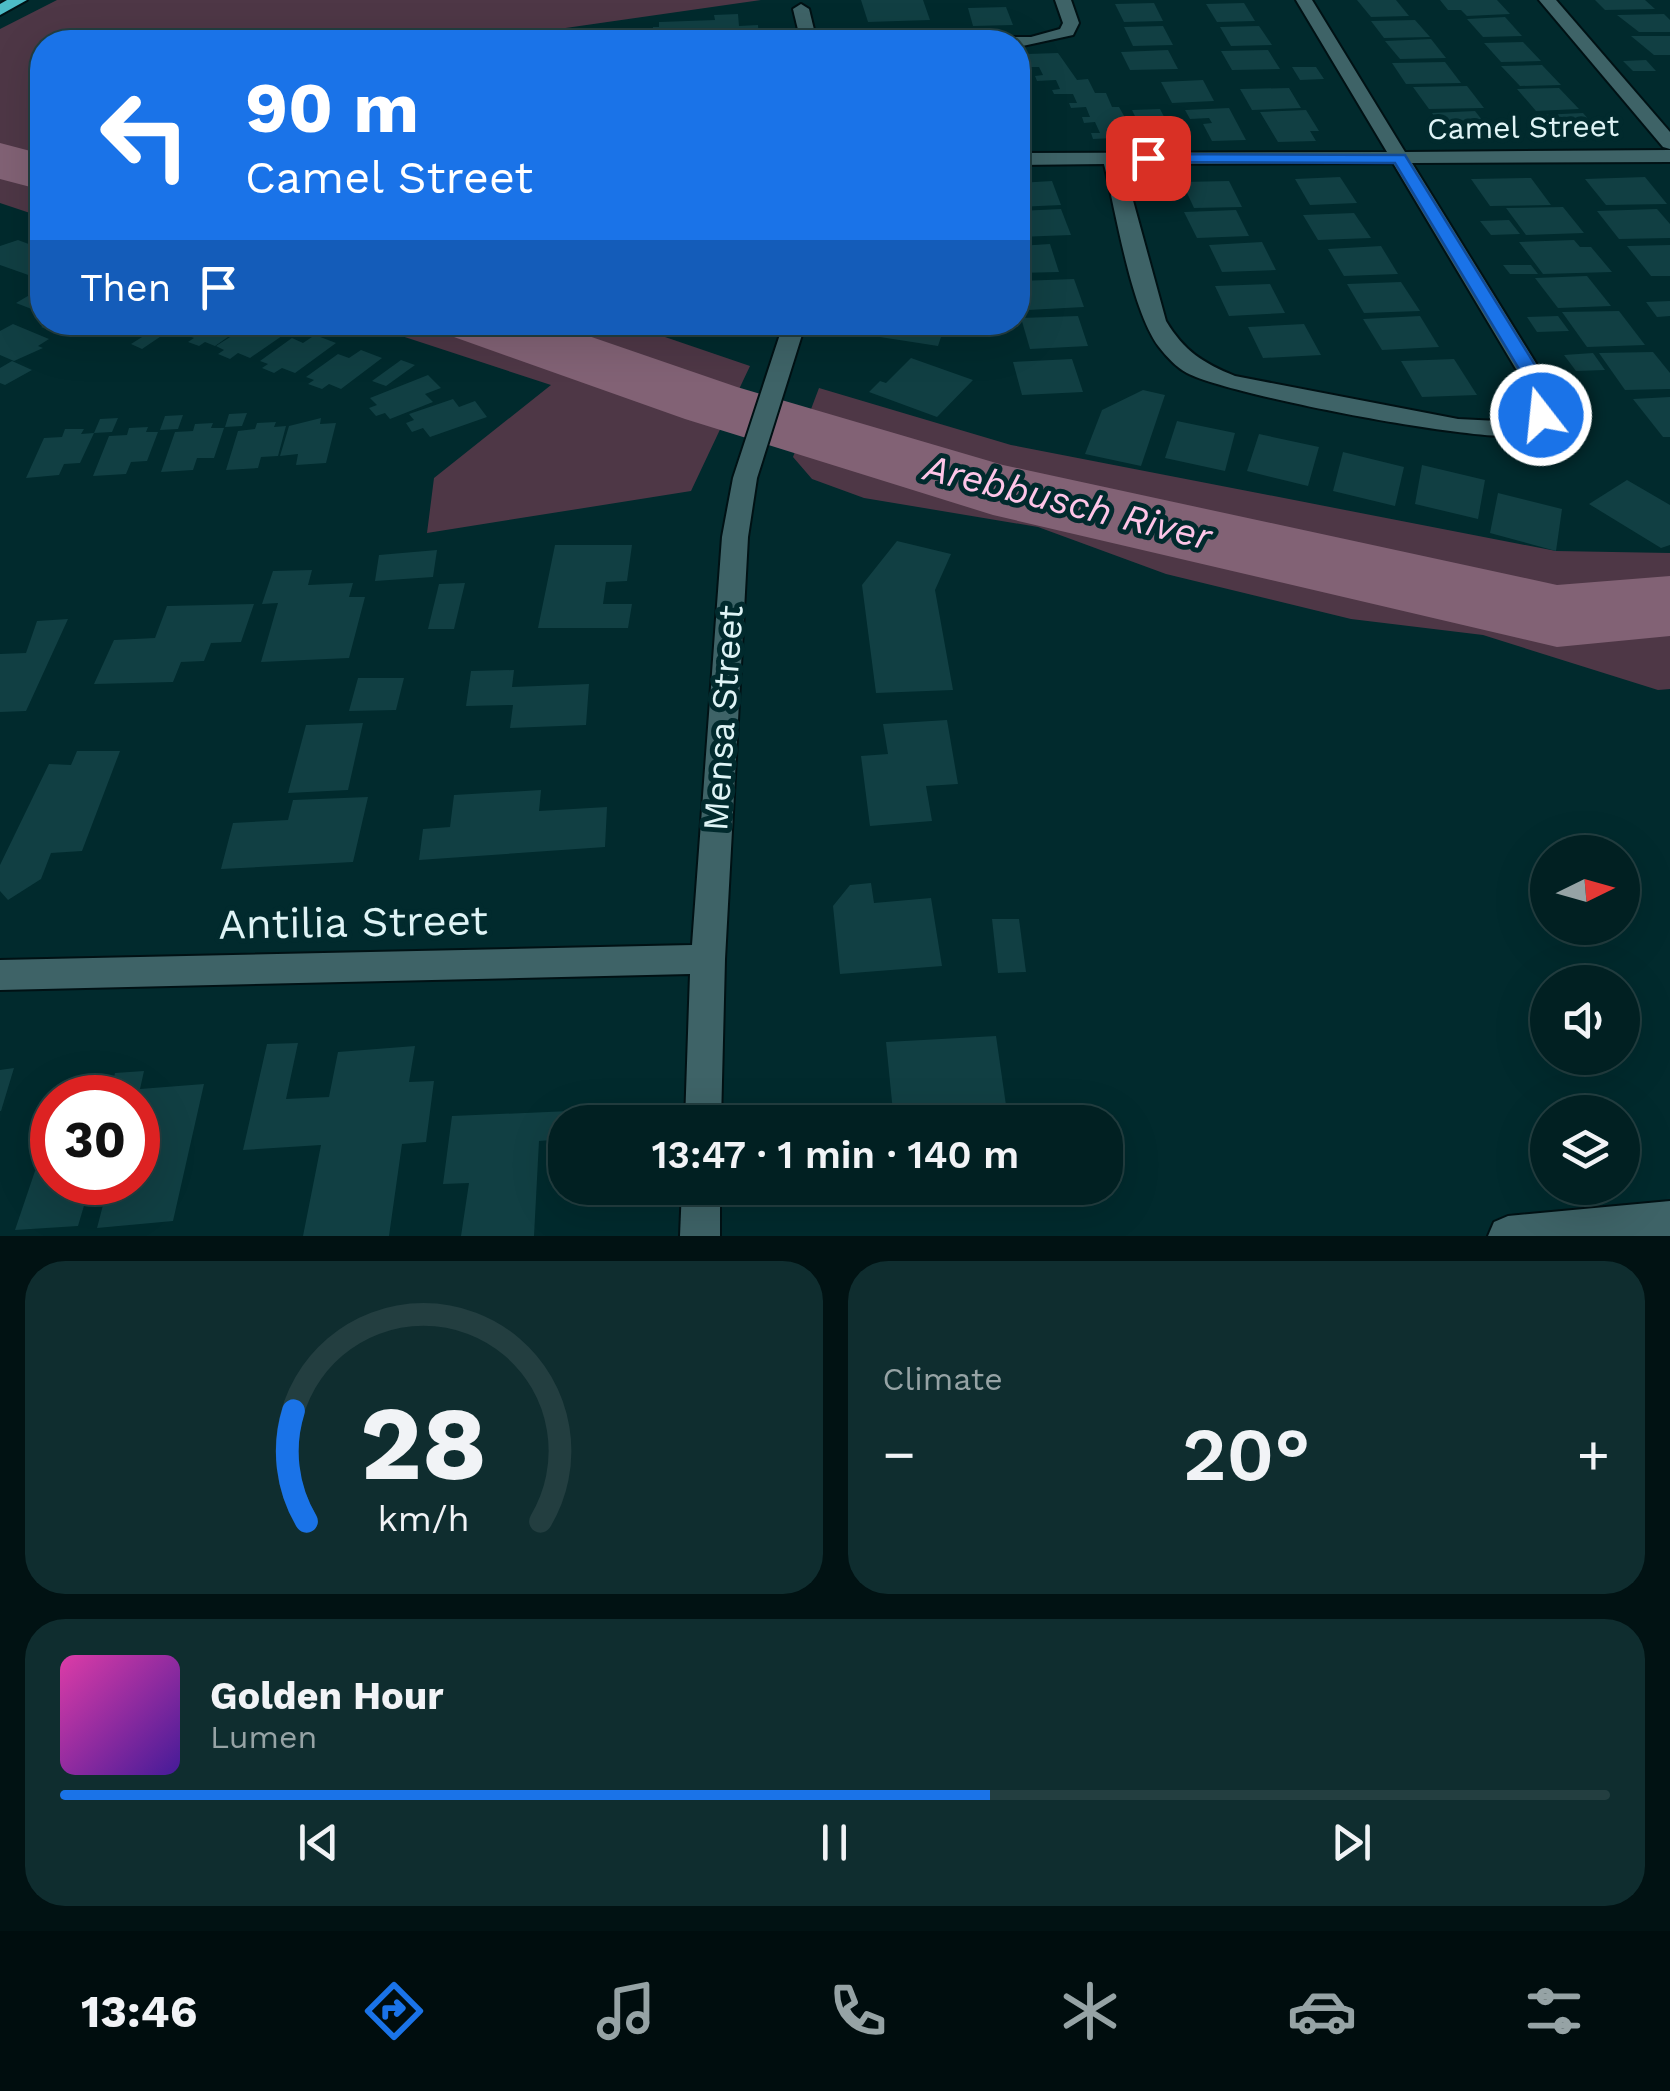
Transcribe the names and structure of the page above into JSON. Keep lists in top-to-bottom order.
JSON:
{
  "streets": {
    "street": ["Camel Street", "Mensa Street", "Antilia Street"]
  },
  "crossings": [
    ["Mensa Street", "Antilia Street"]
  ],
  "water": ["Arebbusch River"],
  "north": "right",
  "page": {
    "turn": ["90 m", "Camel Street"],
    "then": "Then",
    "limit": "30",
    "trip": "13:47 · 1 min · 140 m",
    "tile": "Climate",
    "heat": ["−", "20°", "+"],
    "song": ["Golden Hour", "Lumen"],
    "tabs": "13:46",
    "gauge": ["28", "km/h"]
  }
}
